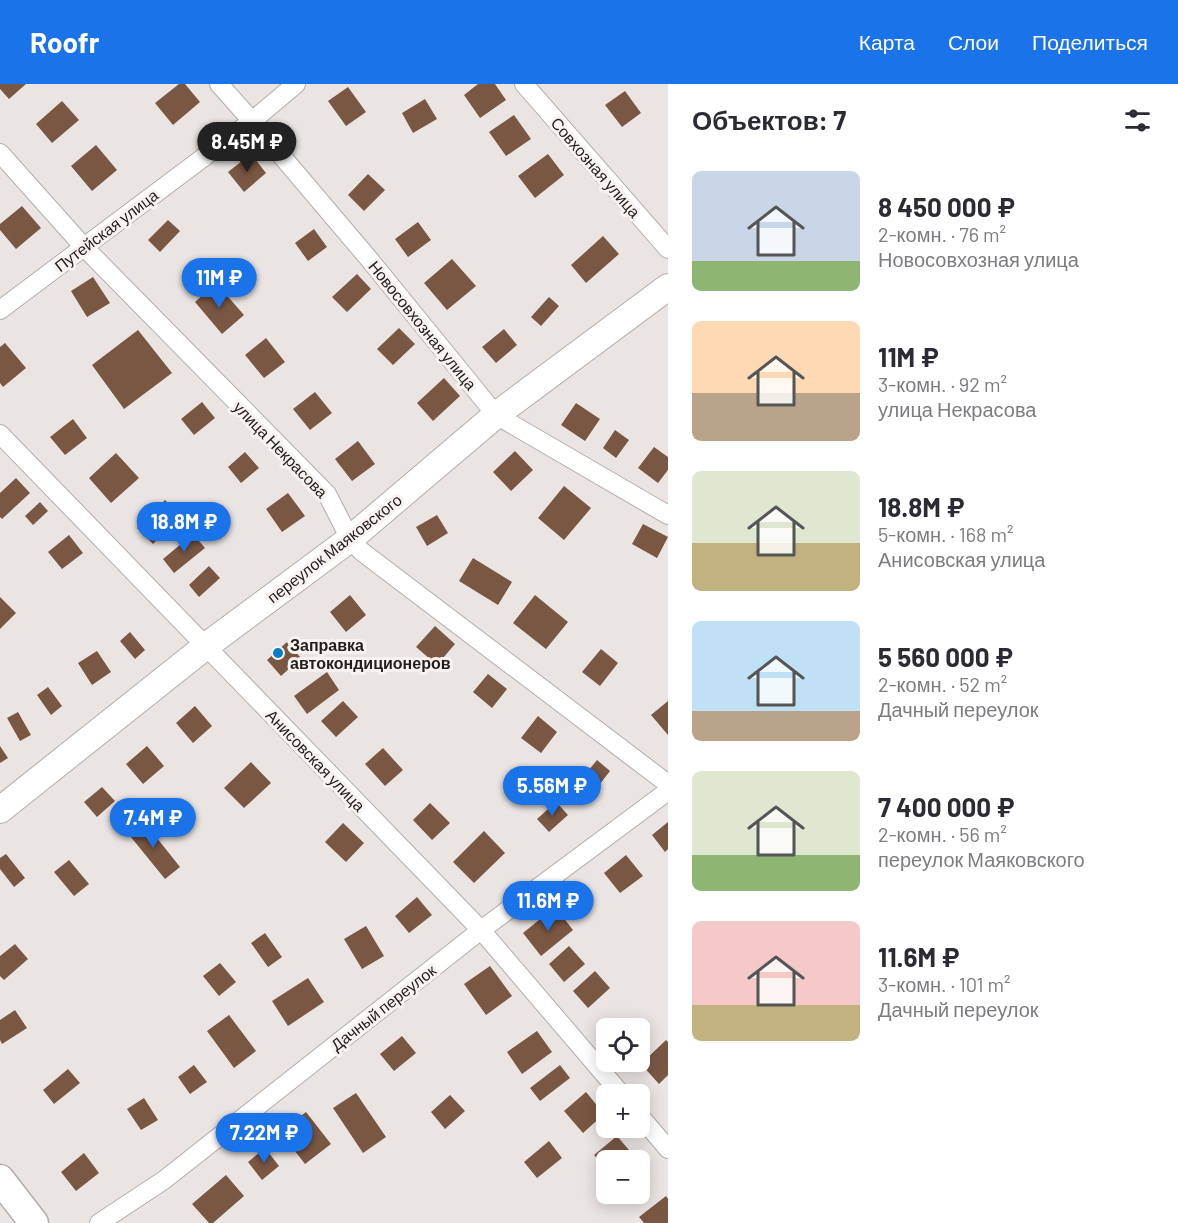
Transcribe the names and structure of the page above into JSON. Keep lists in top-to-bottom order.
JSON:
{
  "streets": {
    "street": [
      "Совхозная улица",
      "Путейская улица",
      "Новосовхозная улица",
      "улица Некрасова",
      "переулок Маяковского",
      "Анисовская улица",
      "Дачный переулок"
    ]
  },
  "crossings": [
    ["Путейская улица", "Новосовхозная улица"],
    ["Путейская улица", "улица Некрасова"],
    ["Новосовхозная улица", "переулок Маяковского"],
    ["улица Некрасова", "переулок Маяковского"],
    ["переулок Маяковского", "Анисовская улица"],
    ["Анисовская улица", "Дачный переулок"]
  ],
  "places": ["Заправка автокондиционеров"],
  "page": {
    "header": "Roofr",
    "nav": ["Карта", "Слои", "Поделиться"],
    "heading": "Объектов: 7",
    "price": [
      "8.45M ₽",
      "11M ₽",
      "18.8M ₽",
      "5.56M ₽",
      "7.4M ₽",
      "11.6M ₽",
      "7.22M ₽"
    ],
    "list": [
      {
        "name": "8 450 000 ₽",
        "note": "2-комн. · 76 m² · Новосовхозная улица"
      },
      {
        "name": "11M ₽",
        "note": "3-комн. · 92 m² · улица Некрасова"
      },
      {
        "name": "18.8M ₽",
        "note": "5-комн. · 168 m² · Анисовская улица"
      },
      {
        "name": "5 560 000 ₽",
        "note": "2-комн. · 52 m² · Дачный переулок"
      },
      {
        "name": "7 400 000 ₽",
        "note": "2-комн. · 56 m² · переулок Маяковского"
      },
      {
        "name": "11.6M ₽",
        "note": "3-комн. · 101 m² · Дачный переулок"
      }
    ],
    "map_buttons": ["+", "−"]
  }
}
